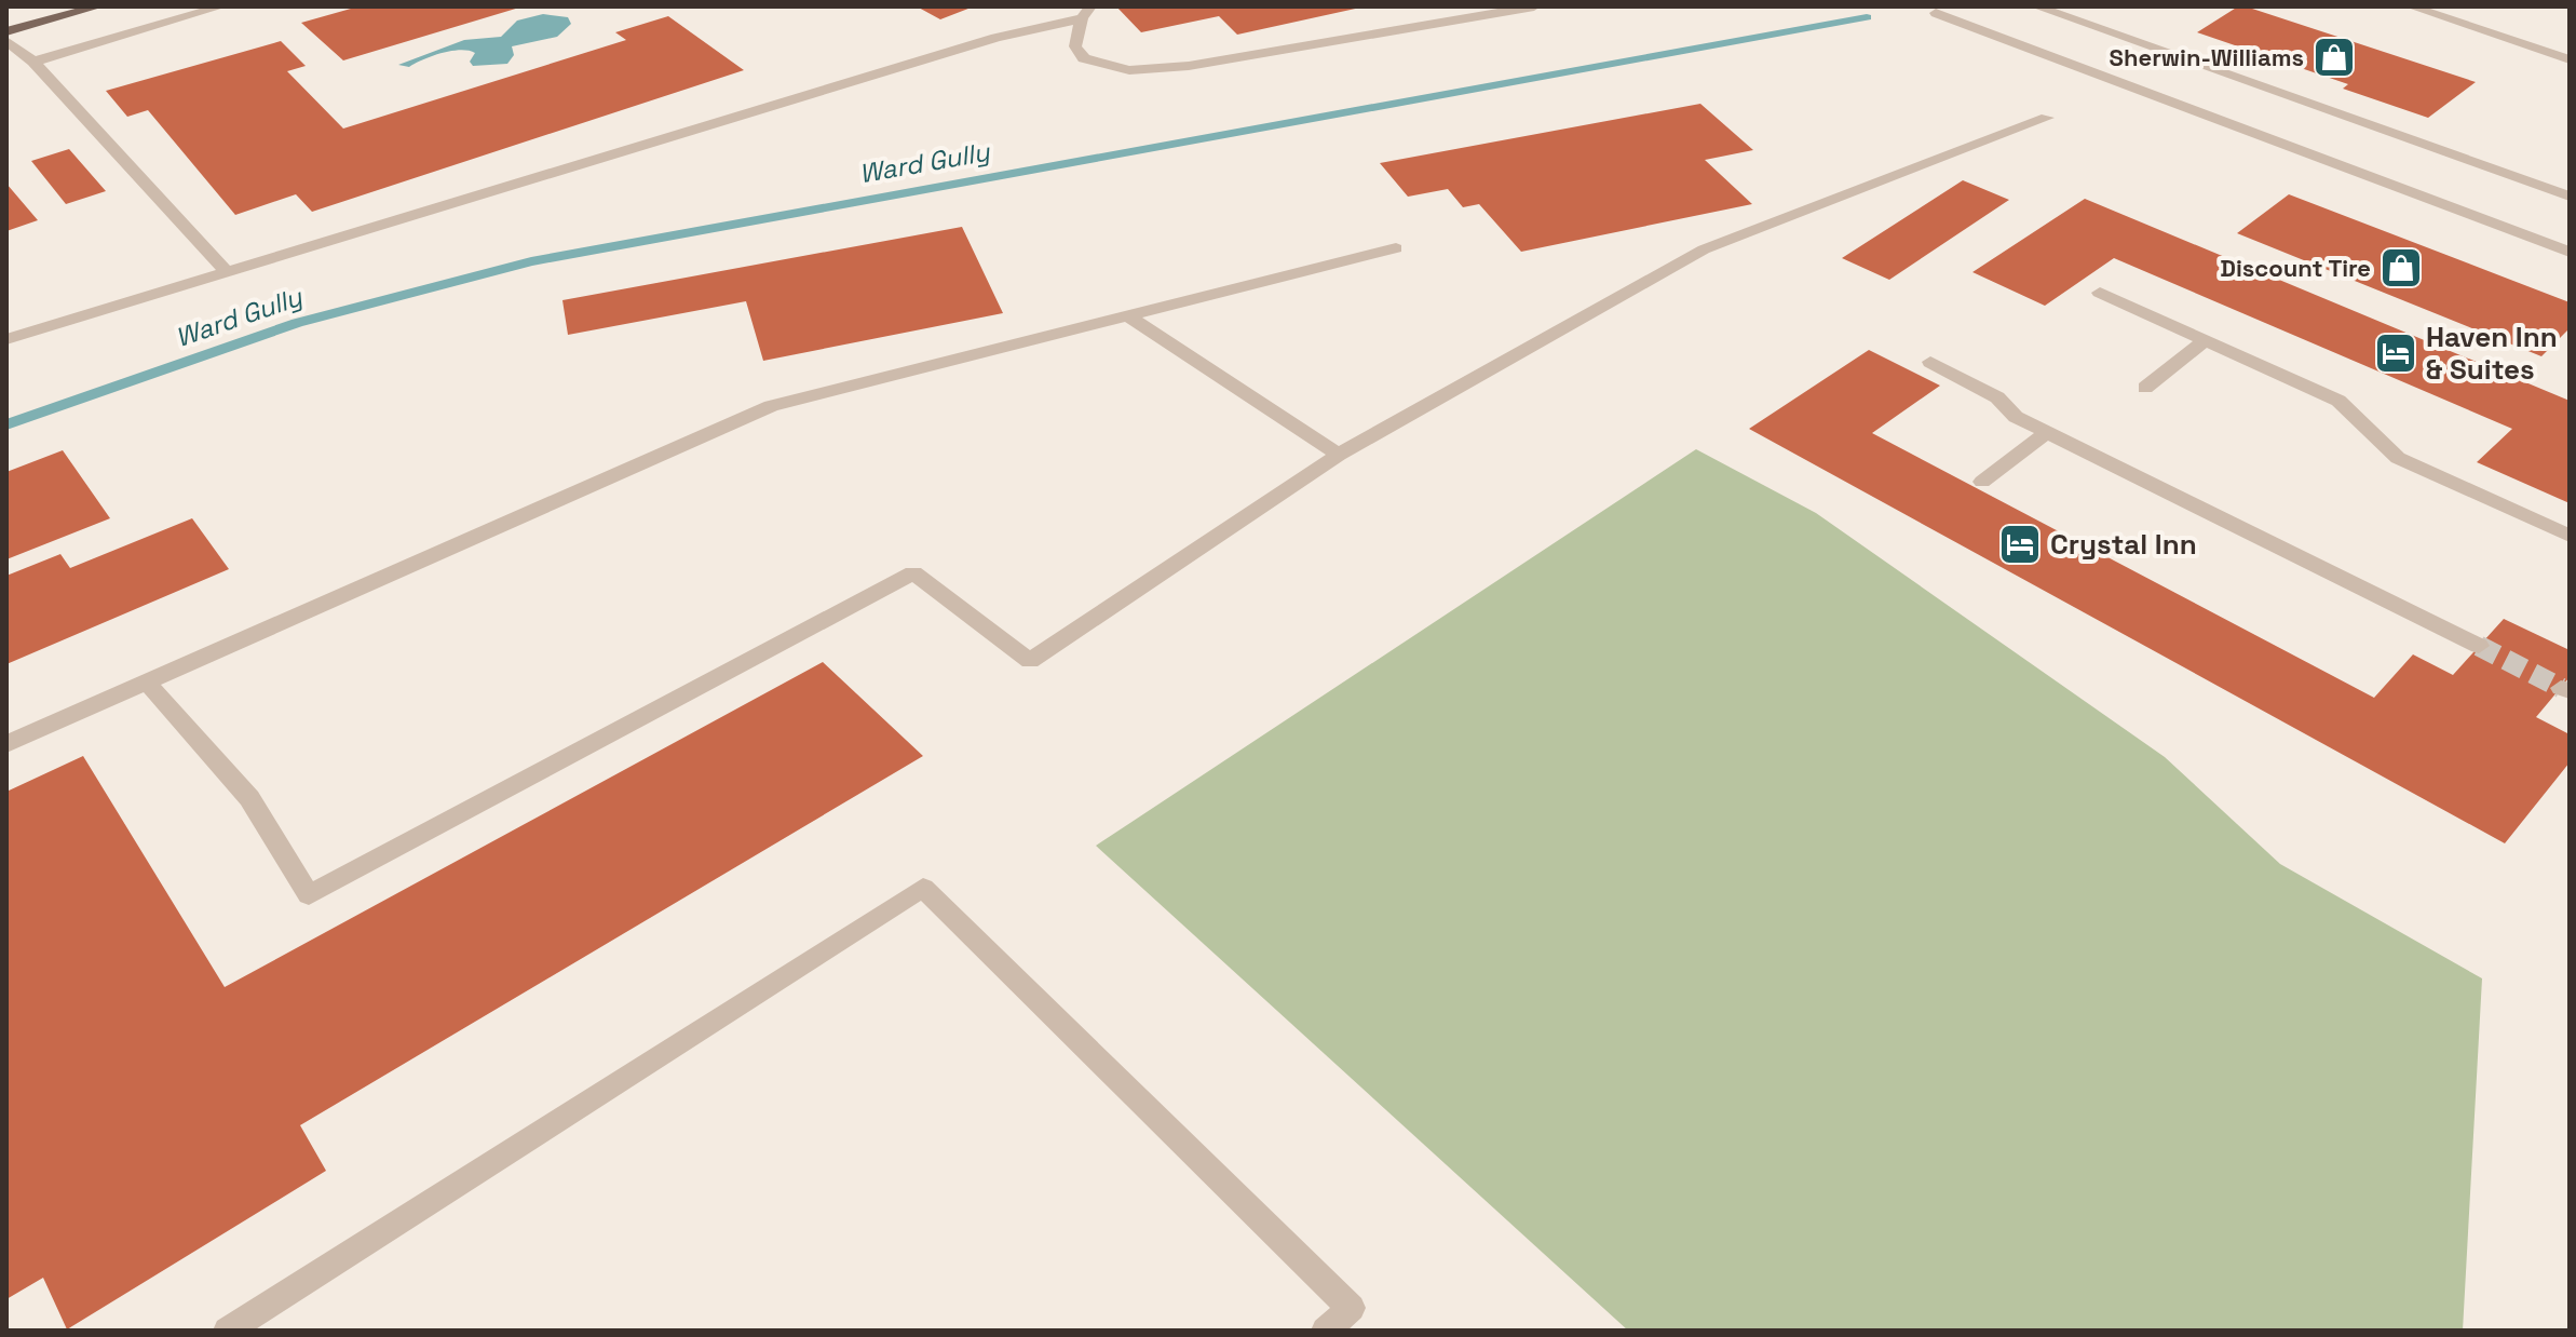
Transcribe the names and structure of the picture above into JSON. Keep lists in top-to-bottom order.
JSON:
{
  "water": ["Ward Gully"],
  "places": {
    "shop": ["Sherwin-Williams", "Discount Tire"],
    "hotel": ["Haven Inn & Suites", "Crystal Inn"]
  }
}
